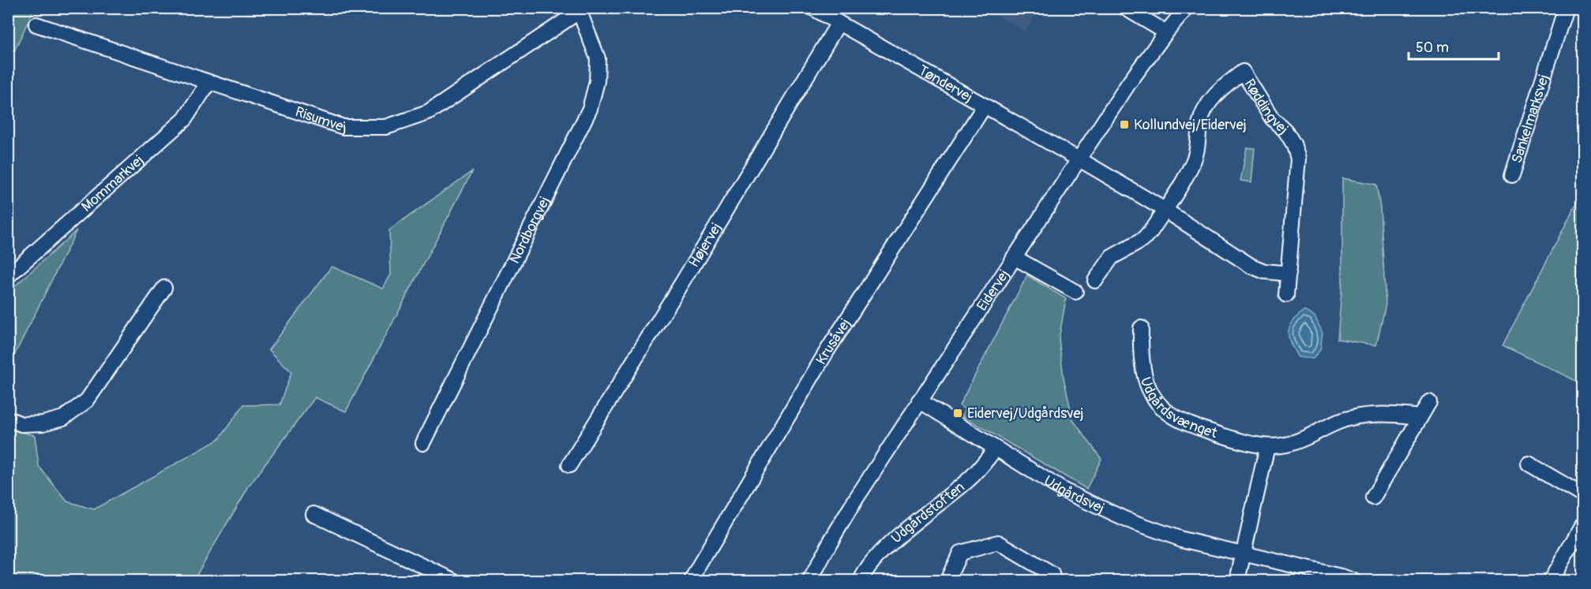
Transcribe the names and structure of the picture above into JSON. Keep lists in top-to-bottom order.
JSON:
{
  "streets": {
    "street": [
      "Tøndervej",
      "Røddingvej",
      "Risumvej",
      "Sankelmarksvej",
      "Mommarkvej",
      "Nordborgvej",
      "Højervej",
      "Eidervej",
      "Krusåvej",
      "Udgårdsvænget",
      "Udgårdsvej",
      "Udgårdstoften"
    ]
  },
  "crossings": [
    ["Tøndervej", "Højervej"],
    ["Tøndervej", "Eidervej"],
    ["Tøndervej", "Krusåvej"],
    ["Risumvej", "Mommarkvej"],
    ["Risumvej", "Nordborgvej"],
    ["Eidervej", "Udgårdsvej"],
    ["Udgårdsvej", "Udgårdstoften"]
  ],
  "places": {
    "transit": ["Kollundvej/Eidervej", "Eidervej/Udgårdsvej"]
  },
  "scale_bar": "50 m"
}
